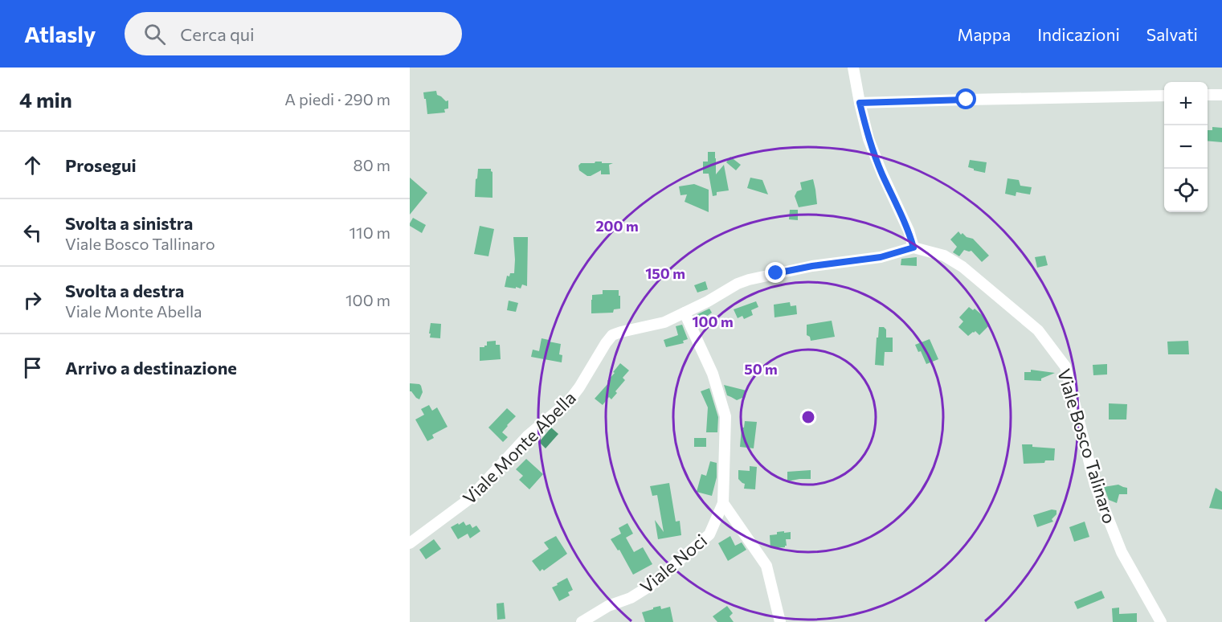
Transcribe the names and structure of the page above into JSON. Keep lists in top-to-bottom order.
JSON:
{
  "streets": {
    "street": ["Viale Bosco Talinaro", "Viale Monte Abella", "Viale Noci"]
  },
  "crossings": [
    ["Viale Bosco Talinaro", "Viale Monte Abella"]
  ],
  "page": {
    "header": "Atlasly",
    "search": "Cerca qui",
    "nav": ["Mappa", "Indicazioni", "Salvati"],
    "heading": ["4 min", "A piedi · 290 m"],
    "map_buttons": ["+", "−"],
    "list": [
      ["Prosegui", "80 m"],
      ["Svolta a sinistra", "Viale Bosco Tallinaro", "110 m"],
      ["Svolta a destra", "Viale Monte Abella", "100 m"],
      "Arrivo a destinazione"
    ]
  },
  "rings": [
    "200 m",
    "150 m",
    "100 m",
    "50 m"
  ]
}
